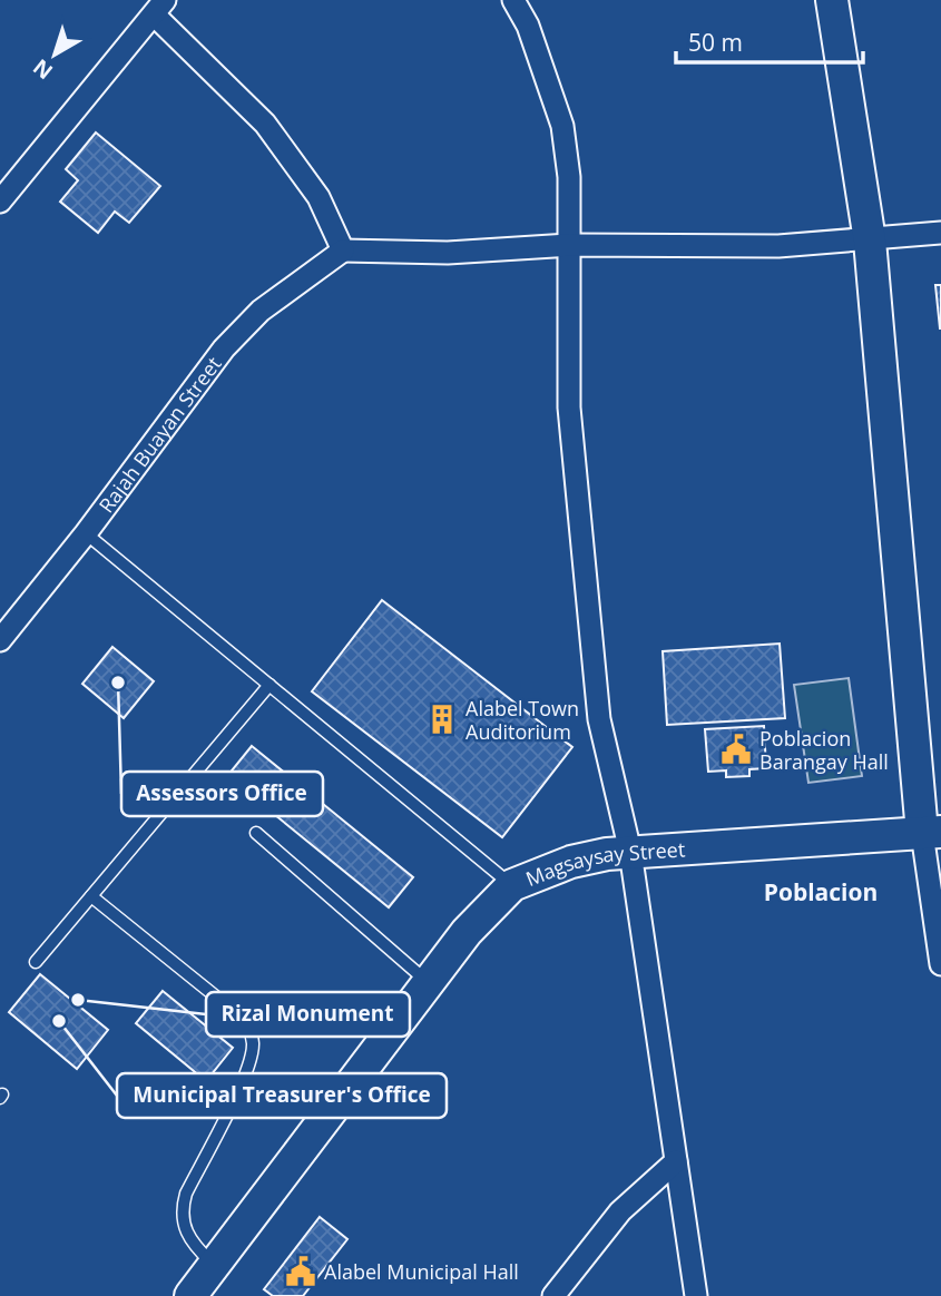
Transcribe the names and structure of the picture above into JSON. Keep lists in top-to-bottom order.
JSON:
{
  "streets": {
    "street": ["Rajah Buayan Street", "Magsaysay Street"]
  },
  "districts": ["Poblacion"],
  "places": {
    "other": ["Assessors Office", "Rizal Monument", "Municipal Treasurer's Office"],
    "building": ["Alabel Town Auditorium"],
    "public building": ["Poblacion Barangay Hall", "Alabel Municipal Hall"]
  },
  "scale_bar": "50 m",
  "north": "bottom left"
}
